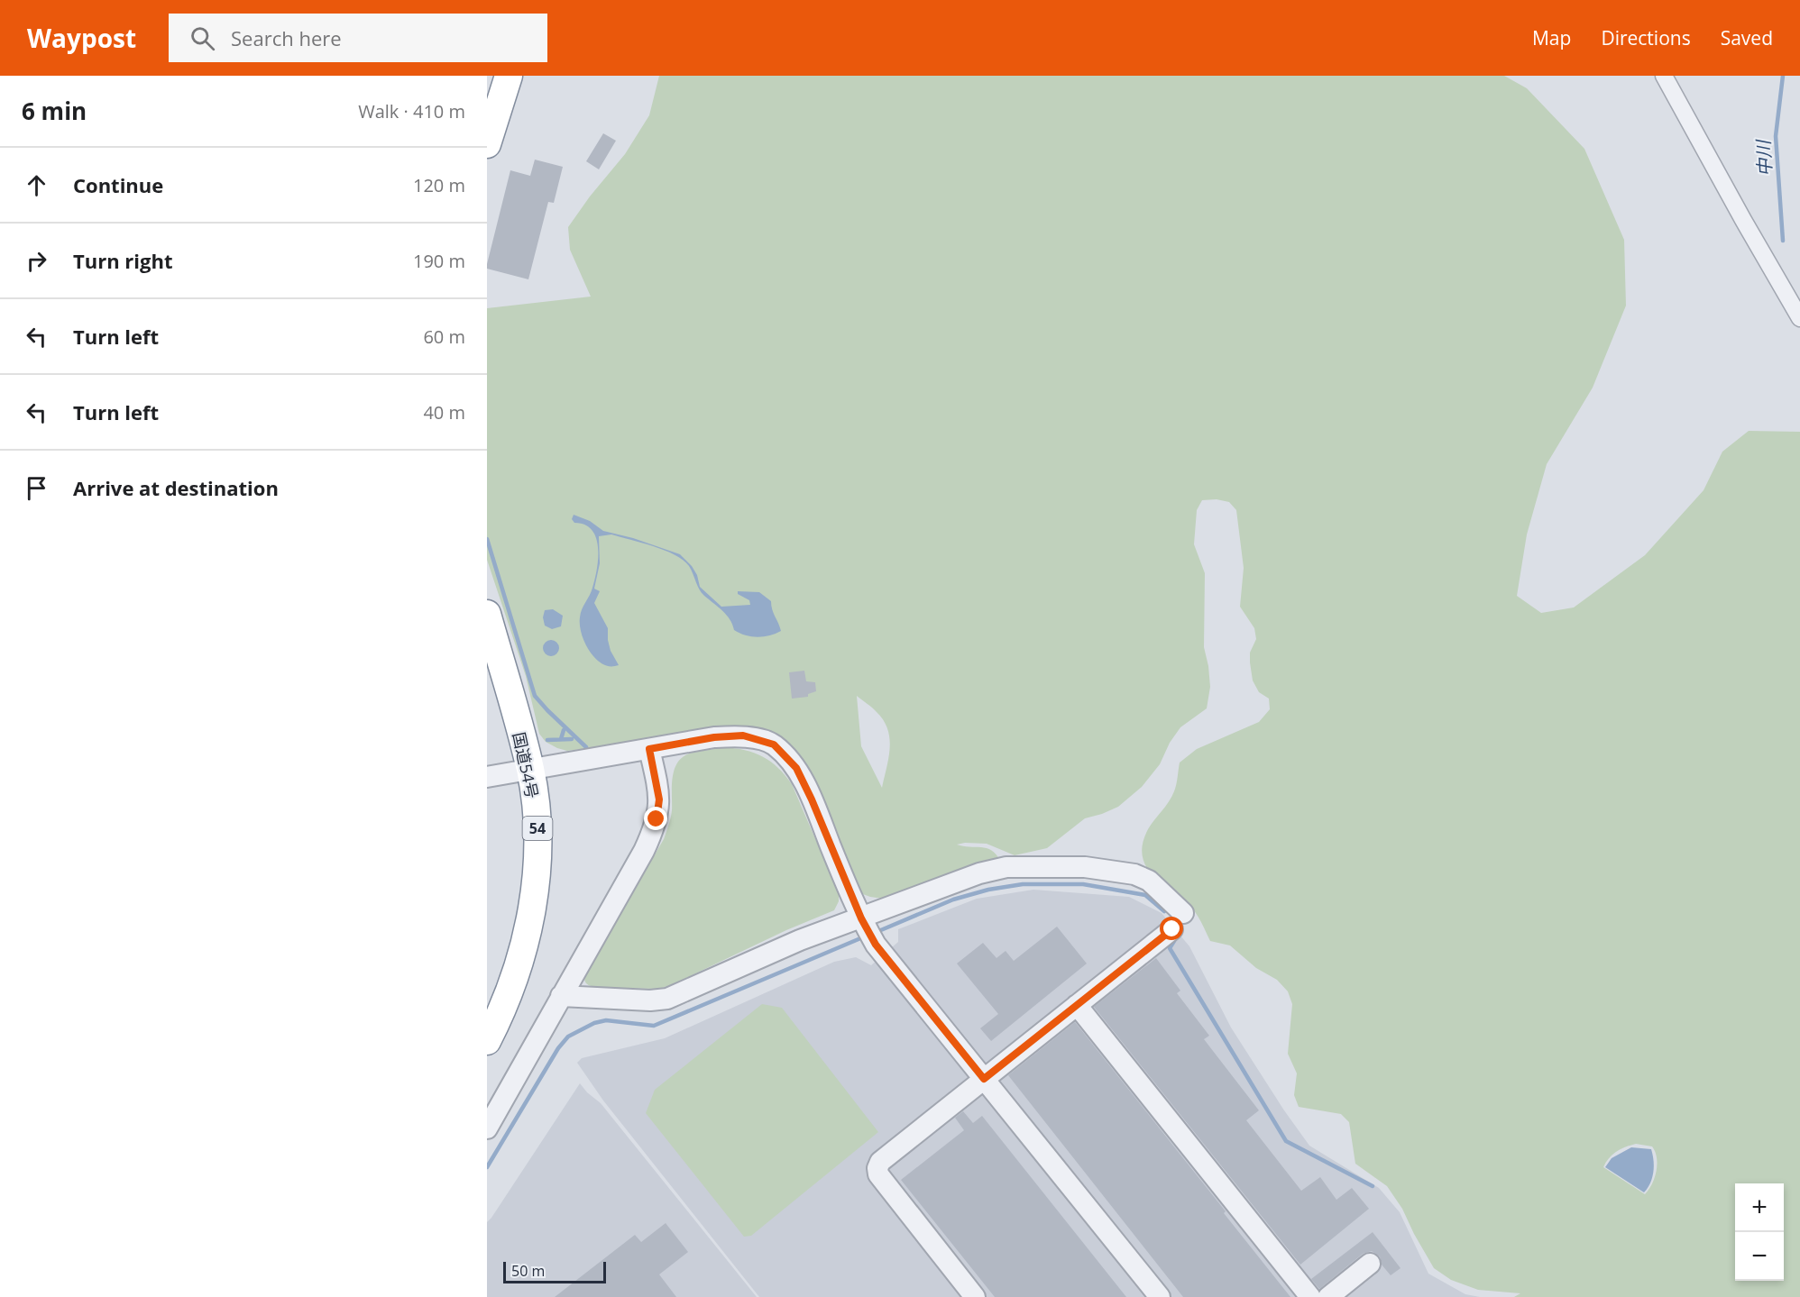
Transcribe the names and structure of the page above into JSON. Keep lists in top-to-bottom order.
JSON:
{
  "streets": {
    "highway": ["国道54号", "54"]
  },
  "water": ["中川"],
  "scale_bar": "50 m",
  "page": {
    "header": "Waypost",
    "search": "Search here",
    "nav": ["Map", "Directions", "Saved"],
    "heading": ["6 min", "Walk · 410 m"],
    "list": [
      ["Continue", "120 m"],
      ["Turn right", "190 m"],
      ["Turn left", "60 m"],
      ["Turn left", "40 m"],
      "Arrive at destination"
    ],
    "map_buttons": ["+", "−"],
    "scale": "50 m"
  }
}
